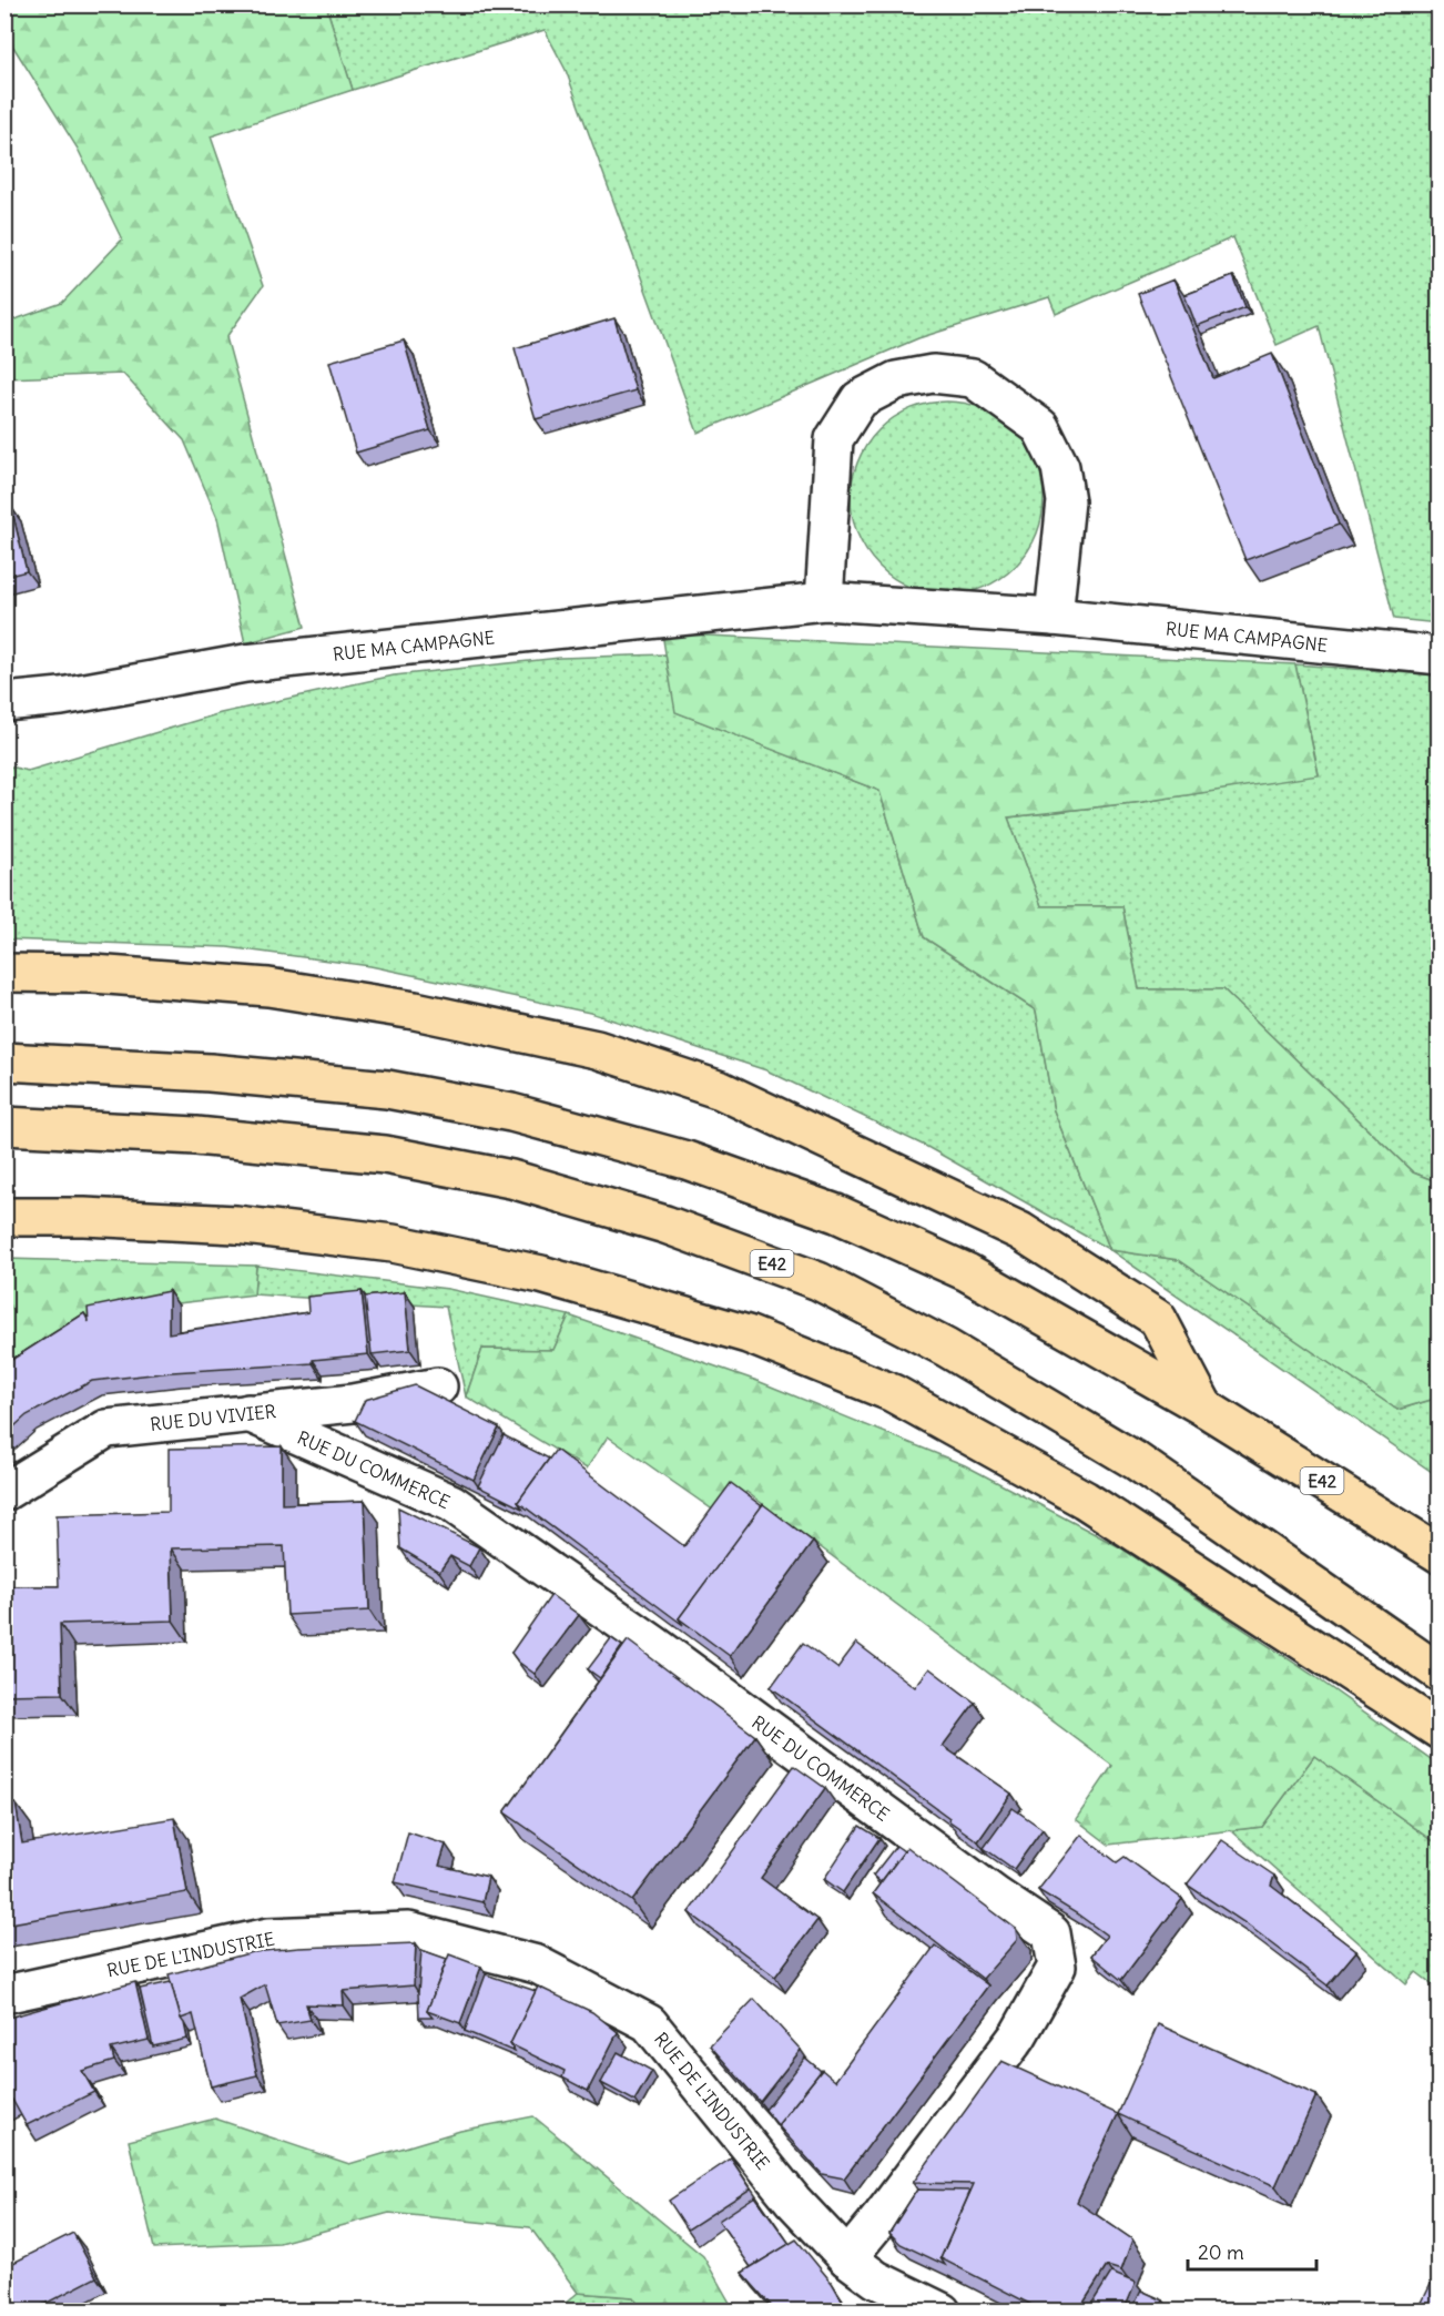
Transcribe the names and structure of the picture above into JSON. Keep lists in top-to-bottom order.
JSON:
{
  "streets": {
    "highway": ["E42"],
    "street": [
      "RUE MA CAMPAGNE",
      "RUE DU VIVIER",
      "RUE DU COMMERCE",
      "RUE DE L'INDUSTRIE"
    ]
  },
  "crossings": [
    ["RUE DU VIVIER", "RUE DU COMMERCE"],
    ["RUE DU COMMERCE", "RUE DE L'INDUSTRIE"]
  ],
  "scale_bar": "20 m"
}
